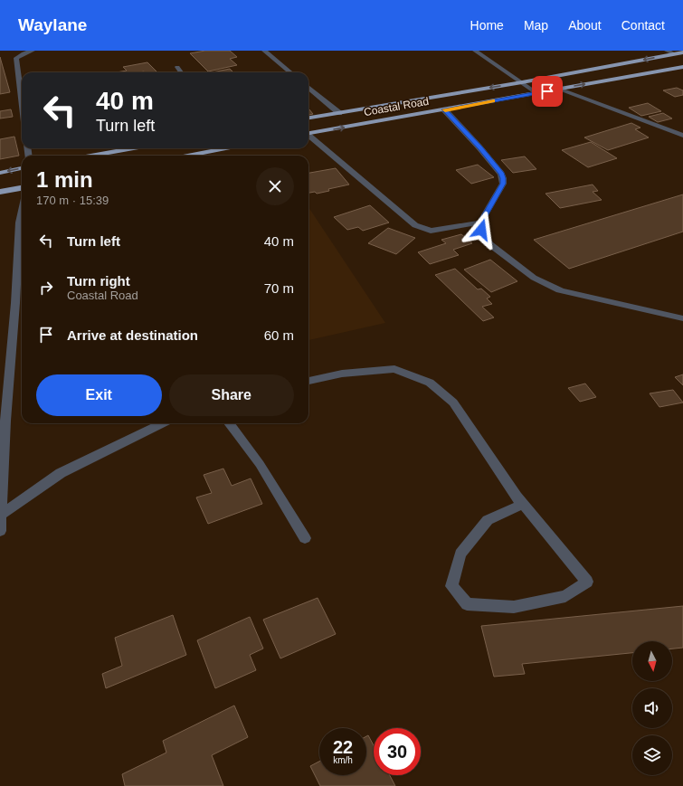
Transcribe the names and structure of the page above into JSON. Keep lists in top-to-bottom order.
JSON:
{
  "streets": {
    "highway": ["Coastal Road"]
  },
  "north": "bottom",
  "page": {
    "header": "Waylane",
    "nav": [
      "Home",
      "Map",
      "About",
      "Contact"
    ],
    "turn": ["40 m", "Turn left"],
    "heading": ["1 min", "170 m · 15:39"],
    "list": [
      {
        "name": "Turn left",
        "value": "40 m"
      },
      {
        "name": "Turn right",
        "note": "Coastal Road",
        "value": "70 m"
      },
      {
        "name": "Arrive at destination",
        "value": "60 m"
      }
    ],
    "buttons": ["Exit", "Share"],
    "speed": "22 km/h",
    "limit": "30"
  }
}
